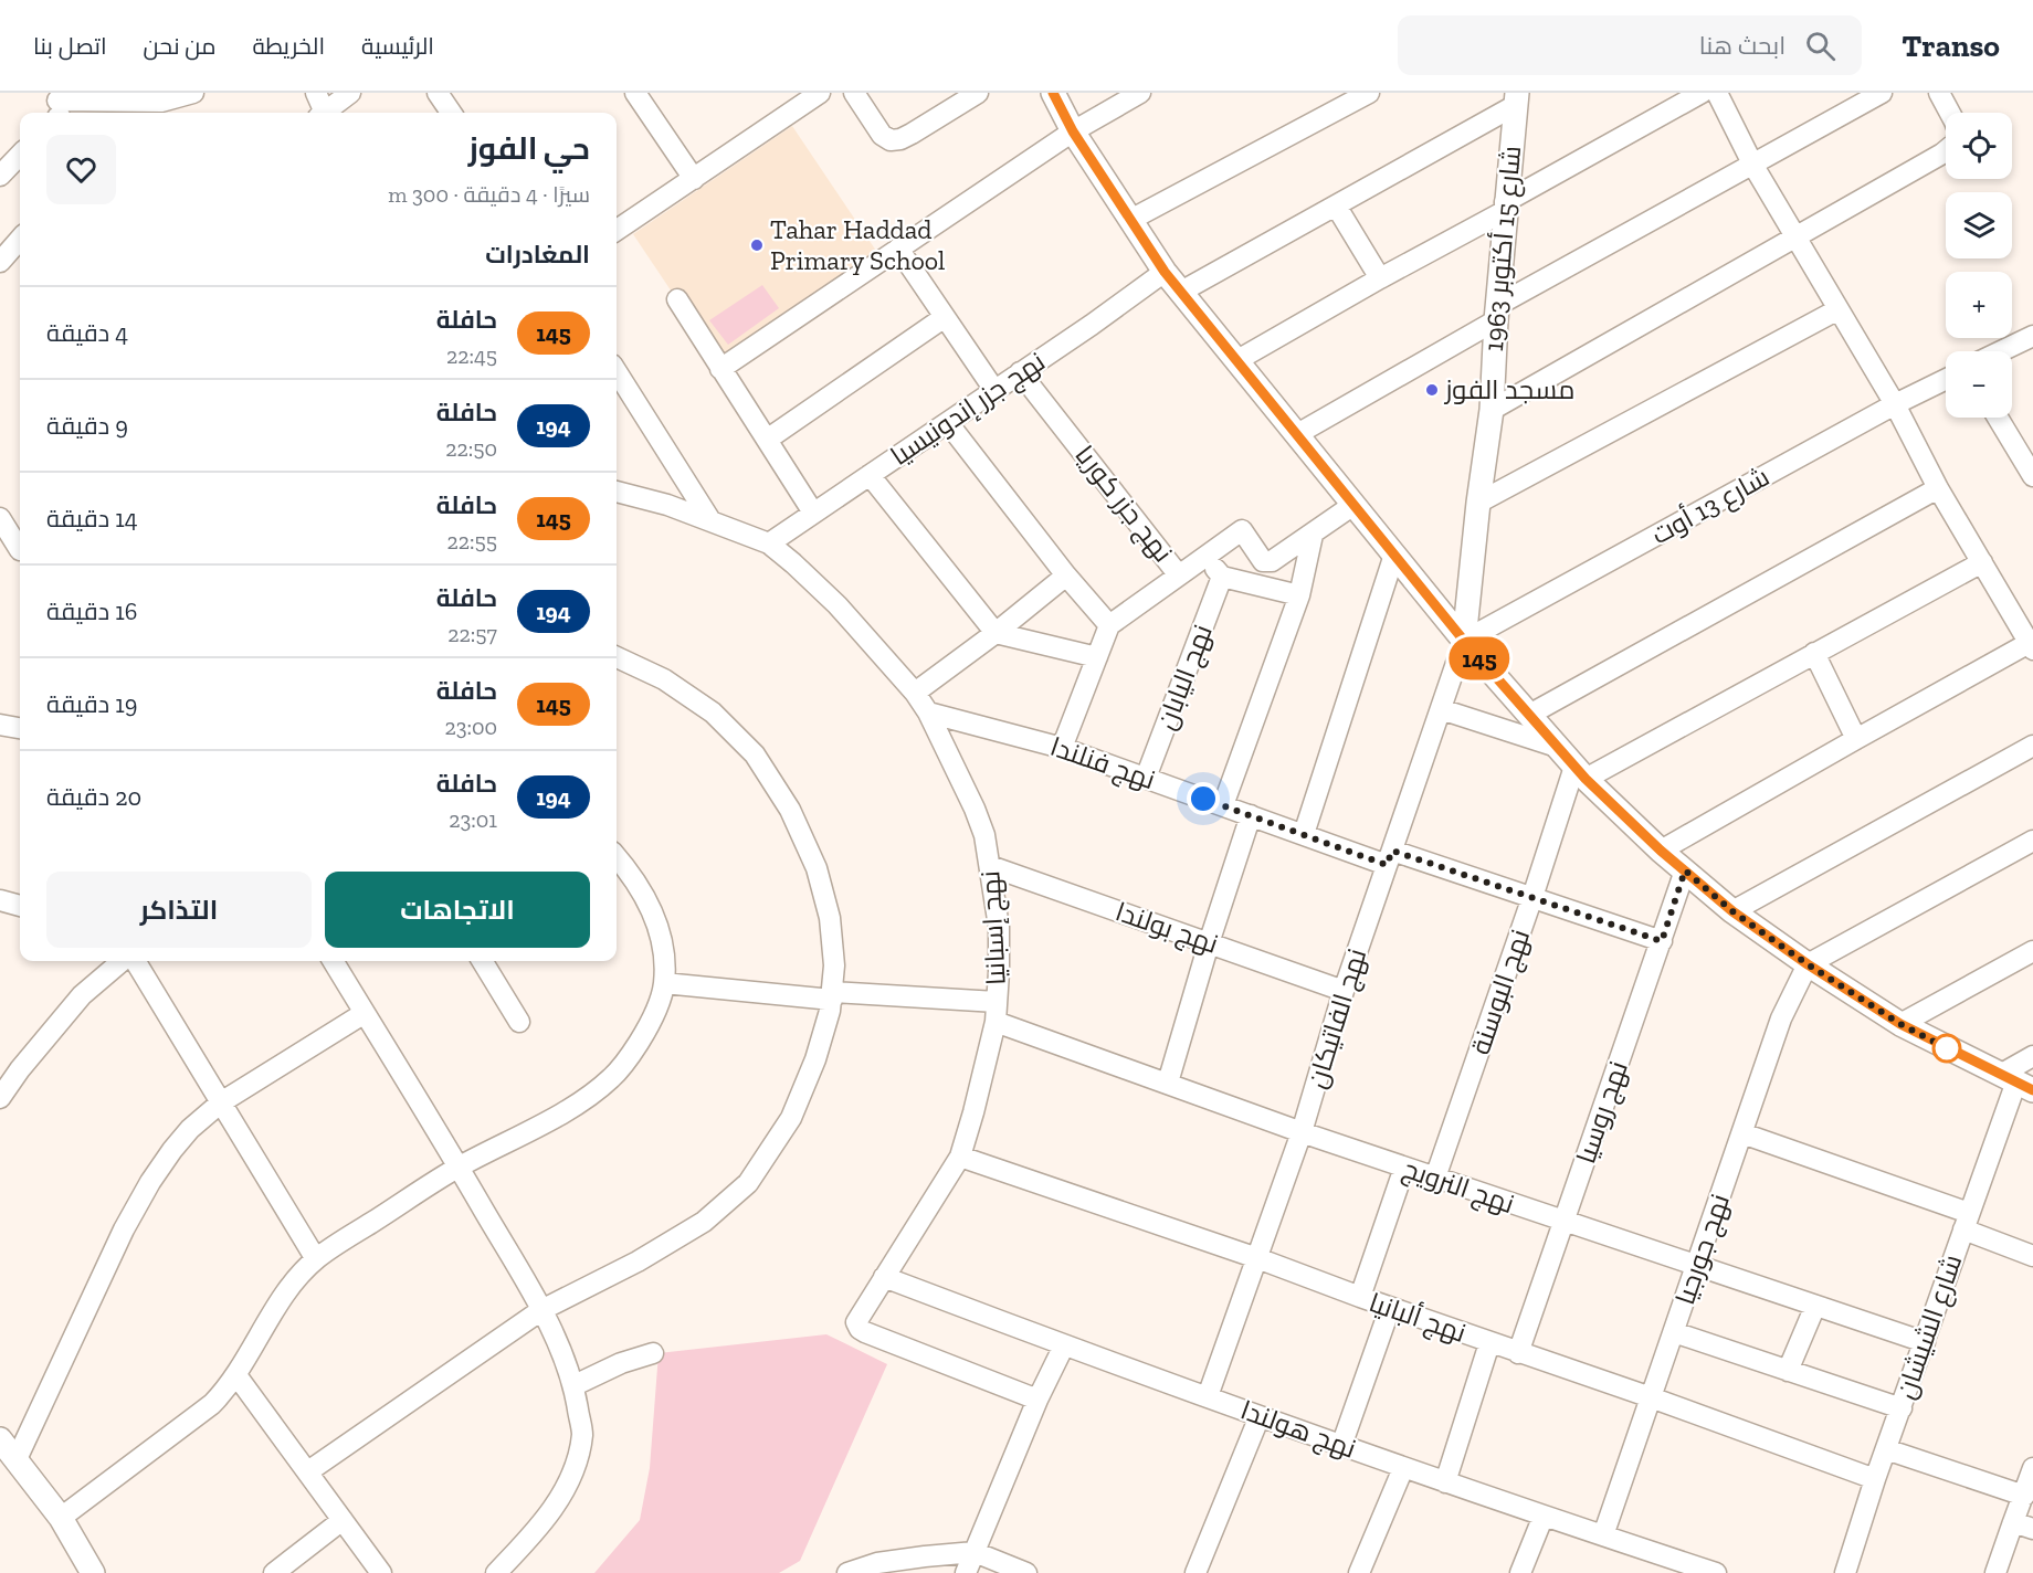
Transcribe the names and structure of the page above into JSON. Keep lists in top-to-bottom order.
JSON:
{
  "streets": {
    "street": [
      "شارع 15 أكتوبر 1963",
      "نهج جزر إندونيسيا",
      "نهج جزر كوريا",
      "شارع 13 أوت",
      "نهج اليابان",
      "نهج فنلندا",
      "نهج إسبانيا",
      "نهج بولندا",
      "نهج البوسنة",
      "نهج الفاتيكان",
      "نهج روسيا",
      "نهج النرويج",
      "نهج جورجيا",
      "نهج ألبانيا",
      "شارع الشيشان",
      "نهج هولندا"
    ]
  },
  "crossings": [
    ["شارع 15 أكتوبر 1963", "شارع 13 أوت"],
    ["شارع 15 أكتوبر 1963", "نهج الفاتيكان"],
    ["نهج جزر إندونيسيا", "نهج جزر كوريا"],
    ["نهج جزر إندونيسيا", "نهج إسبانيا"],
    ["شارع 13 أوت", "نهج الفاتيكان"],
    ["نهج اليابان", "نهج فنلندا"],
    ["نهج فنلندا", "نهج إسبانيا"],
    ["نهج فنلندا", "نهج البوسنة"],
    ["نهج فنلندا", "نهج الفاتيكان"],
    ["نهج فنلندا", "نهج روسيا"],
    ["نهج إسبانيا", "نهج بولندا"],
    ["نهج إسبانيا", "نهج النرويج"],
    ["نهج إسبانيا", "نهج ألبانيا"],
    ["نهج إسبانيا", "نهج هولندا"],
    ["نهج بولندا", "نهج الفاتيكان"],
    ["نهج البوسنة", "نهج النرويج"],
    ["نهج الفاتيكان", "نهج النرويج"],
    ["نهج الفاتيكان", "نهج ألبانيا"],
    ["نهج الفاتيكان", "نهج هولندا"],
    ["نهج روسيا", "نهج النرويج"],
    ["نهج روسيا", "نهج ألبانيا"],
    ["نهج النرويج", "نهج جورجيا"],
    ["نهج النرويج", "شارع الشيشان"],
    ["نهج جورجيا", "نهج ألبانيا"],
    ["نهج جورجيا", "نهج هولندا"],
    ["نهج ألبانيا", "شارع الشيشان"]
  ],
  "places": ["Tahar Haddad Primary School", "مسجد الفوز"],
  "lines": ["bus line 145"],
  "page": {
    "header": "Transo",
    "search": "ابحث هنا",
    "nav": [
      "الرئيسية",
      "الخريطة",
      "من نحن",
      "اتصل بنا"
    ],
    "on_map": "145",
    "map_buttons": ["+", "−"],
    "heading": [
      ["حي الفوز", "سيرًا · 4 دقيقة · 300 m"],
      "المغادرات"
    ],
    "list": [
      {
        "mark": "145",
        "name": "حافلة",
        "note": "22:45",
        "value": "4 دقيقة"
      },
      {
        "mark": "194",
        "name": "حافلة",
        "note": "22:50",
        "value": "9 دقيقة"
      },
      {
        "mark": "145",
        "name": "حافلة",
        "note": "22:55",
        "value": "14 دقيقة"
      },
      {
        "mark": "194",
        "name": "حافلة",
        "note": "22:57",
        "value": "16 دقيقة"
      },
      {
        "mark": "145",
        "name": "حافلة",
        "note": "23:00",
        "value": "19 دقيقة"
      },
      {
        "mark": "194",
        "name": "حافلة",
        "note": "23:01",
        "value": "20 دقيقة"
      }
    ],
    "buttons": ["الاتجاهات", "التذاكر"]
  }
}
